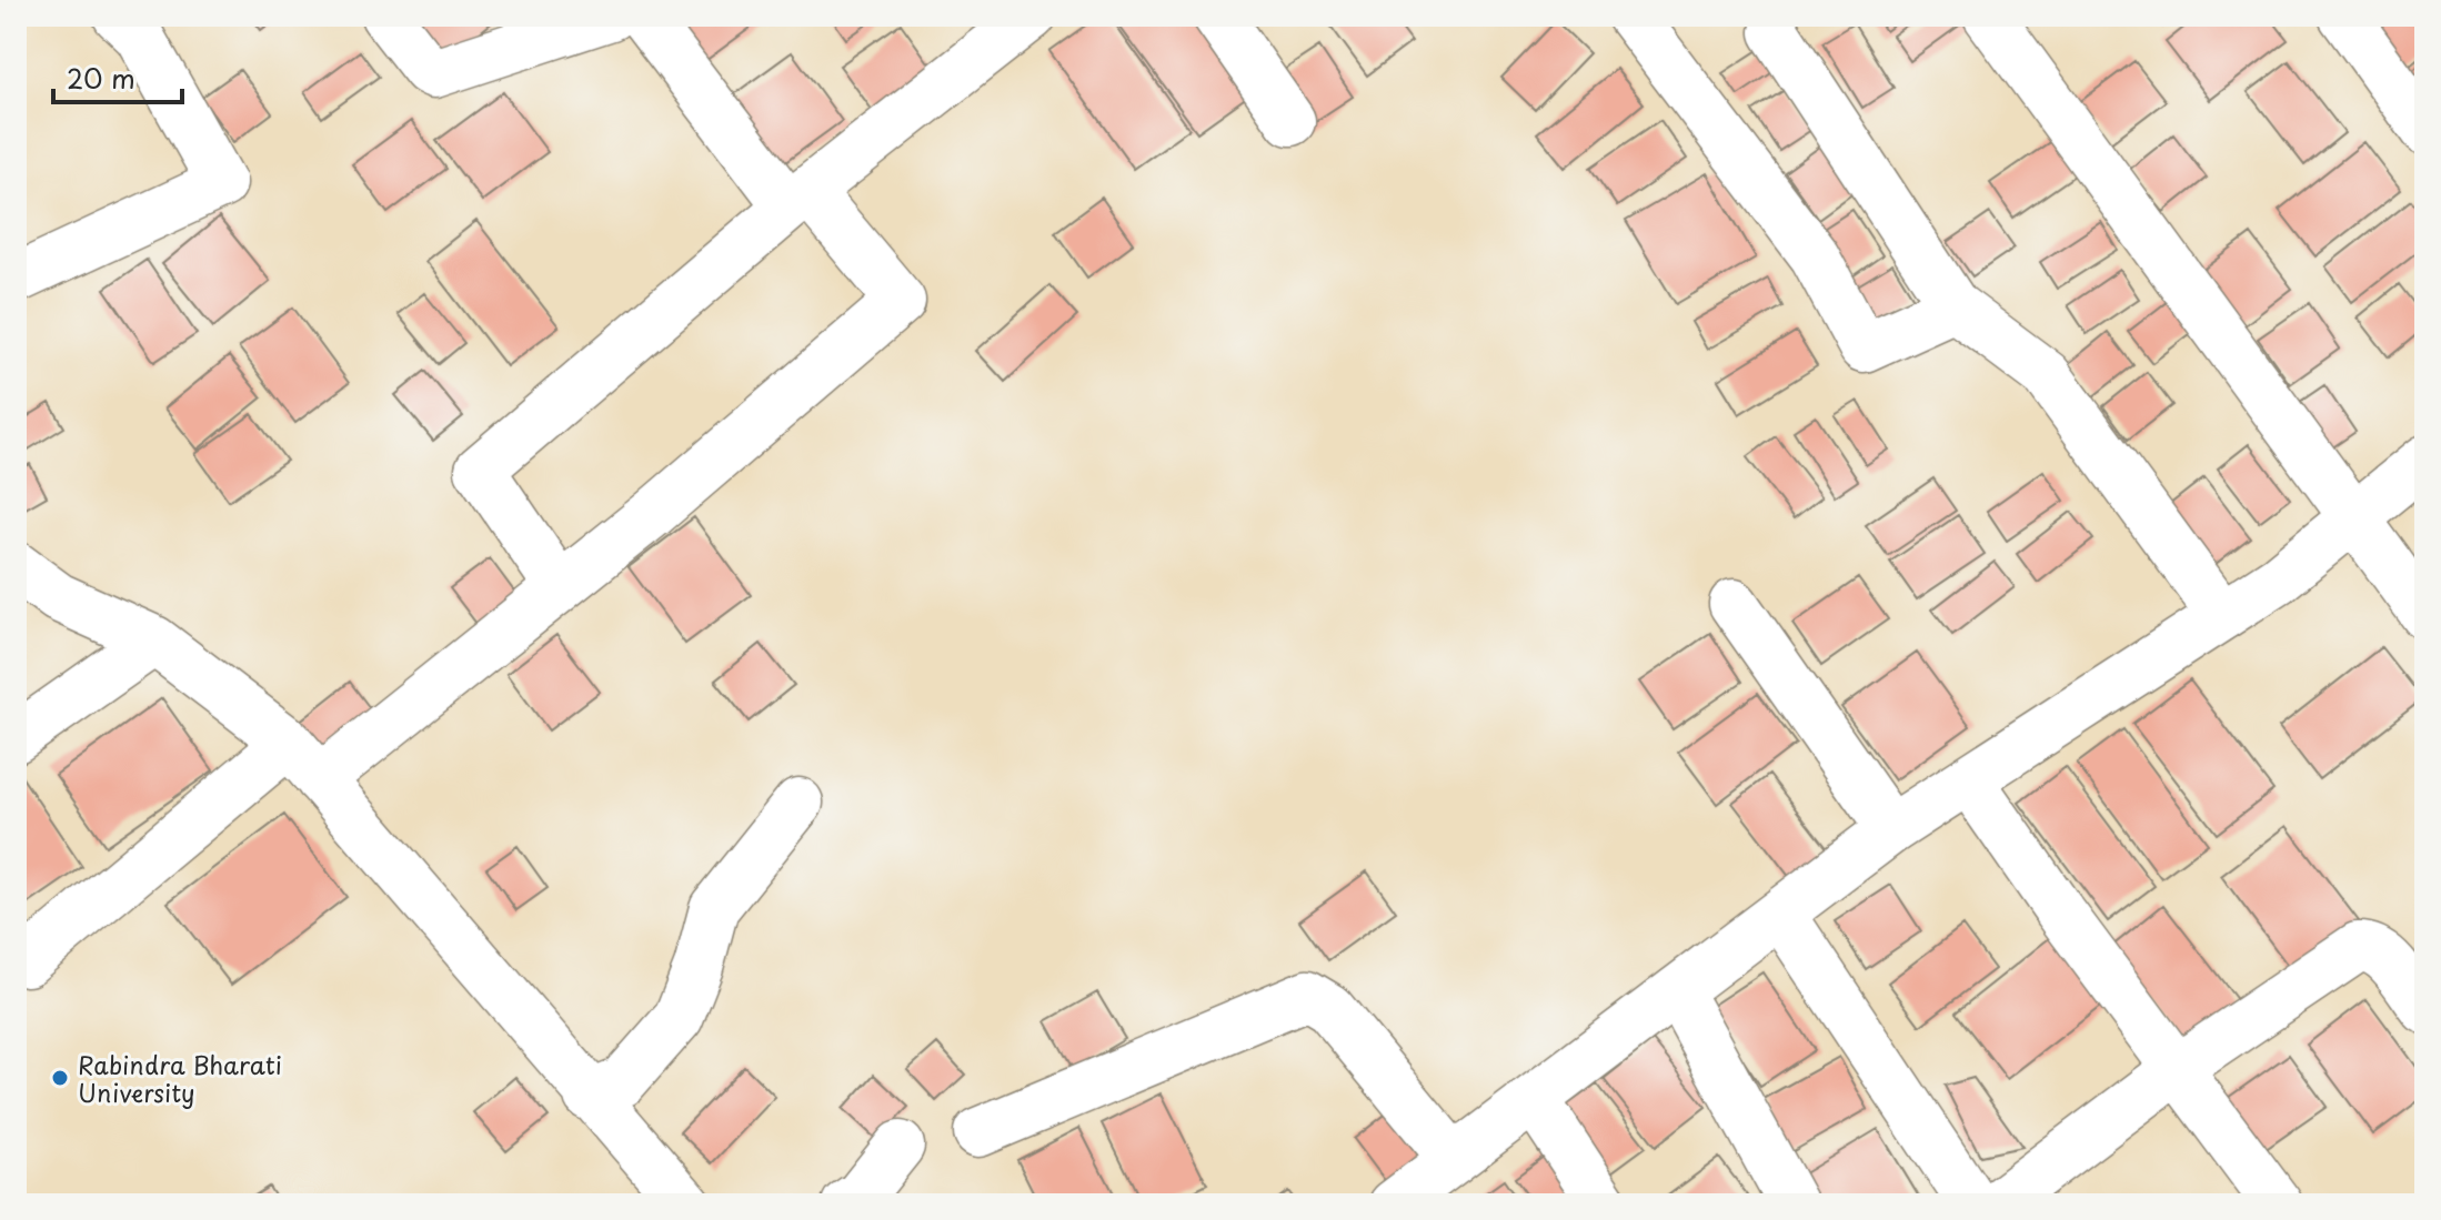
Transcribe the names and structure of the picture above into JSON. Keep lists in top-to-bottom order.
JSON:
{
  "places": ["Rabindra Bharati University"],
  "scale_bar": "20 m"
}
